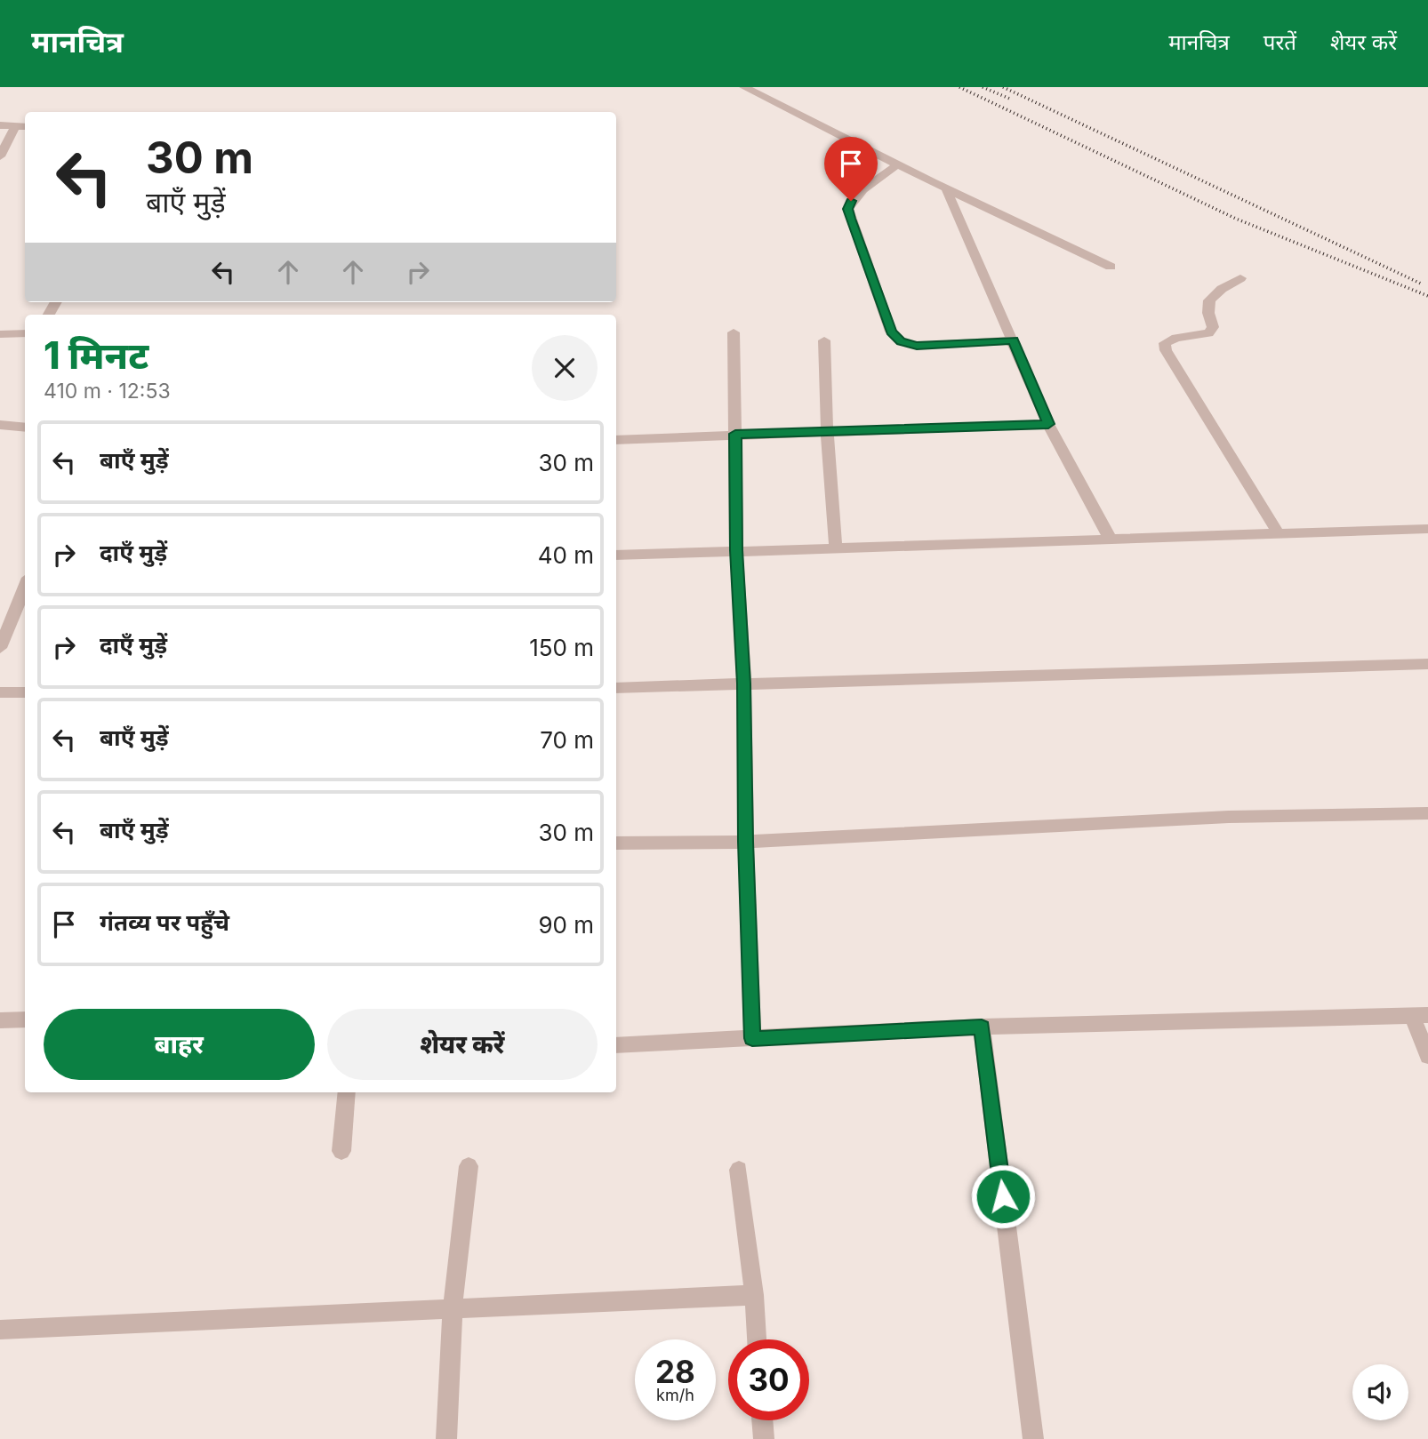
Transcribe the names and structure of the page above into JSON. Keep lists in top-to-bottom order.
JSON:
{
  "page": {
    "header": "मानचित्र",
    "nav": ["मानचित्र", "परतें", "शेयर करें"],
    "turn": ["30 m", "बाएँ मुड़ें"],
    "heading": ["1 मिनट", "410 m · 12:53"],
    "list": [
      {
        "name": "बाएँ मुड़ें",
        "value": "30 m"
      },
      {
        "name": "दाएँ मुड़ें",
        "value": "40 m"
      },
      {
        "name": "दाएँ मुड़ें",
        "value": "150 m"
      },
      {
        "name": "बाएँ मुड़ें",
        "value": "70 m"
      },
      {
        "name": "बाएँ मुड़ें",
        "value": "30 m"
      },
      {
        "name": "गंतव्य पर पहुँचे",
        "value": "90 m"
      }
    ],
    "buttons": ["बाहर", "शेयर करें"],
    "speed": "28 km/h",
    "limit": "30"
  }
}
